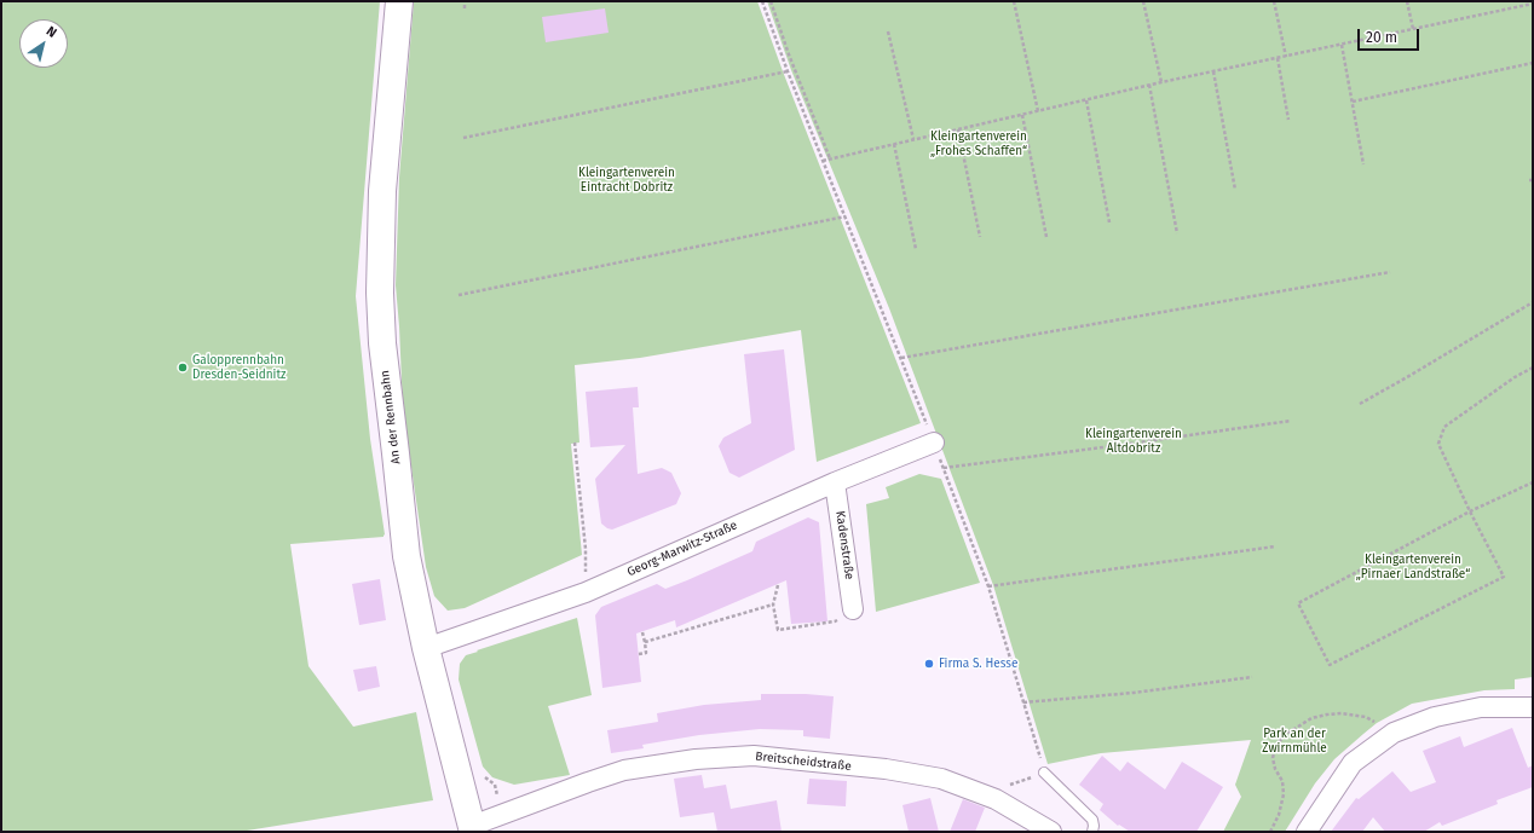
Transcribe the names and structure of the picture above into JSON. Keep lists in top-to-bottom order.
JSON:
{
  "streets": {
    "main road": ["An der Rennbahn"],
    "street": ["Kadenstraße", "Georg-Marwitz-Straße", "Breitscheidstraße"]
  },
  "crossings": [
    ["An der Rennbahn", "Georg-Marwitz-Straße"],
    ["An der Rennbahn", "Breitscheidstraße"],
    ["Kadenstraße", "Georg-Marwitz-Straße"]
  ],
  "parks": [
    "Kleingartenverein „Frohes Schaffen“",
    "Kleingartenverein Eintracht Dobritz",
    "Kleingartenverein Altdobritz",
    "Kleingartenverein „Pirnaer Landstraße“",
    "Park an der Zwirnmühle"
  ],
  "places": ["Galopprennbahn Dresden-Seidnitz", "Firma S. Hesse"],
  "scale_bar": "20 m",
  "north": "top right"
}
